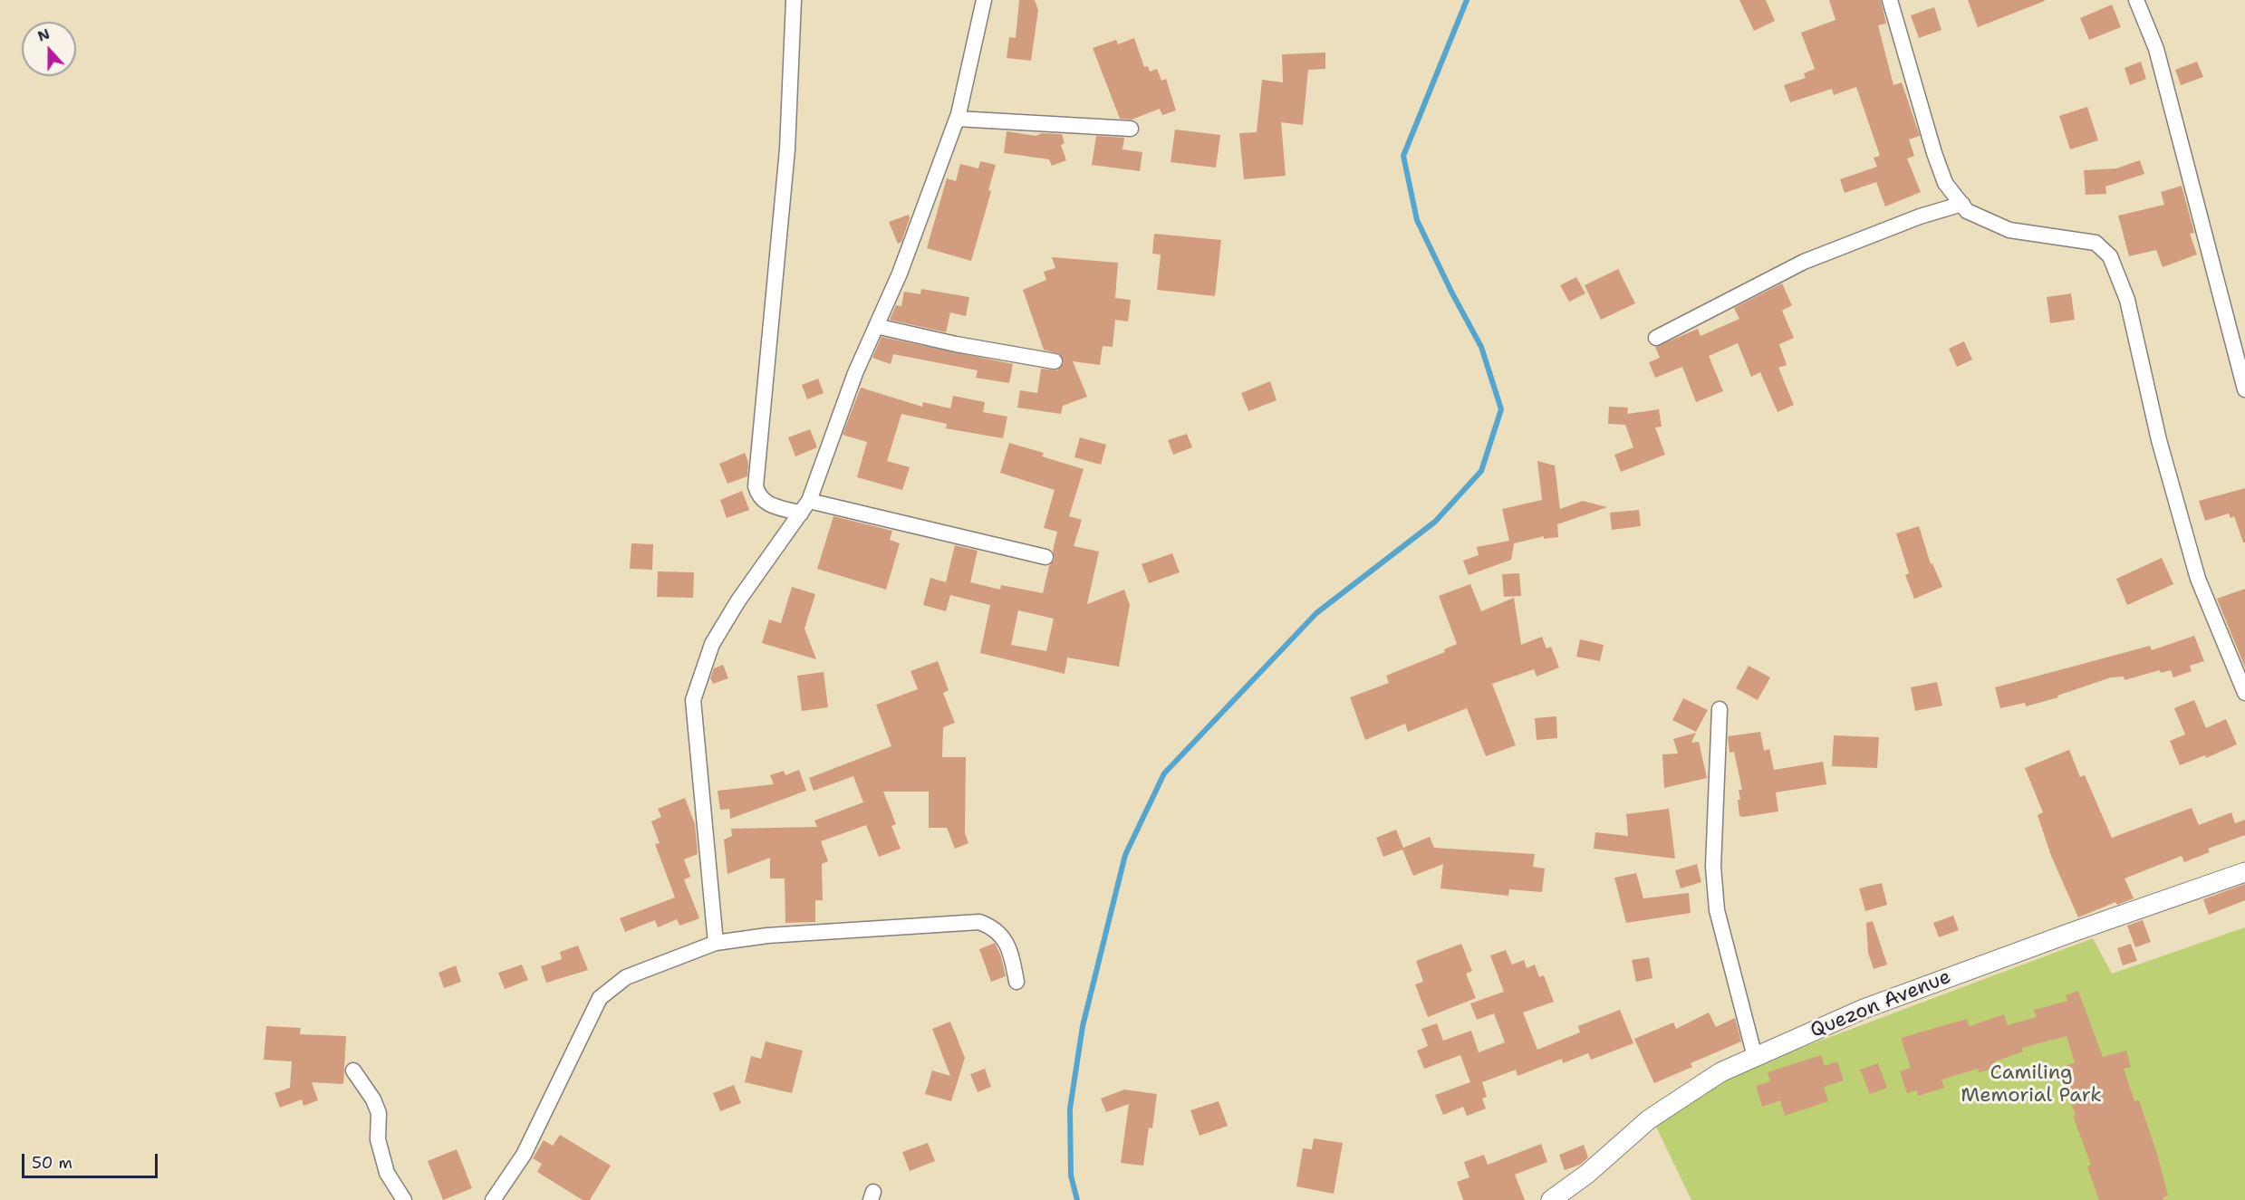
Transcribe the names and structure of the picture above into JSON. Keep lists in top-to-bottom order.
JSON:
{
  "streets": {
    "street": ["Quezon Avenue"]
  },
  "parks": ["Camiling Memorial Park"],
  "scale_bar": "50 m",
  "north": "top"
}
